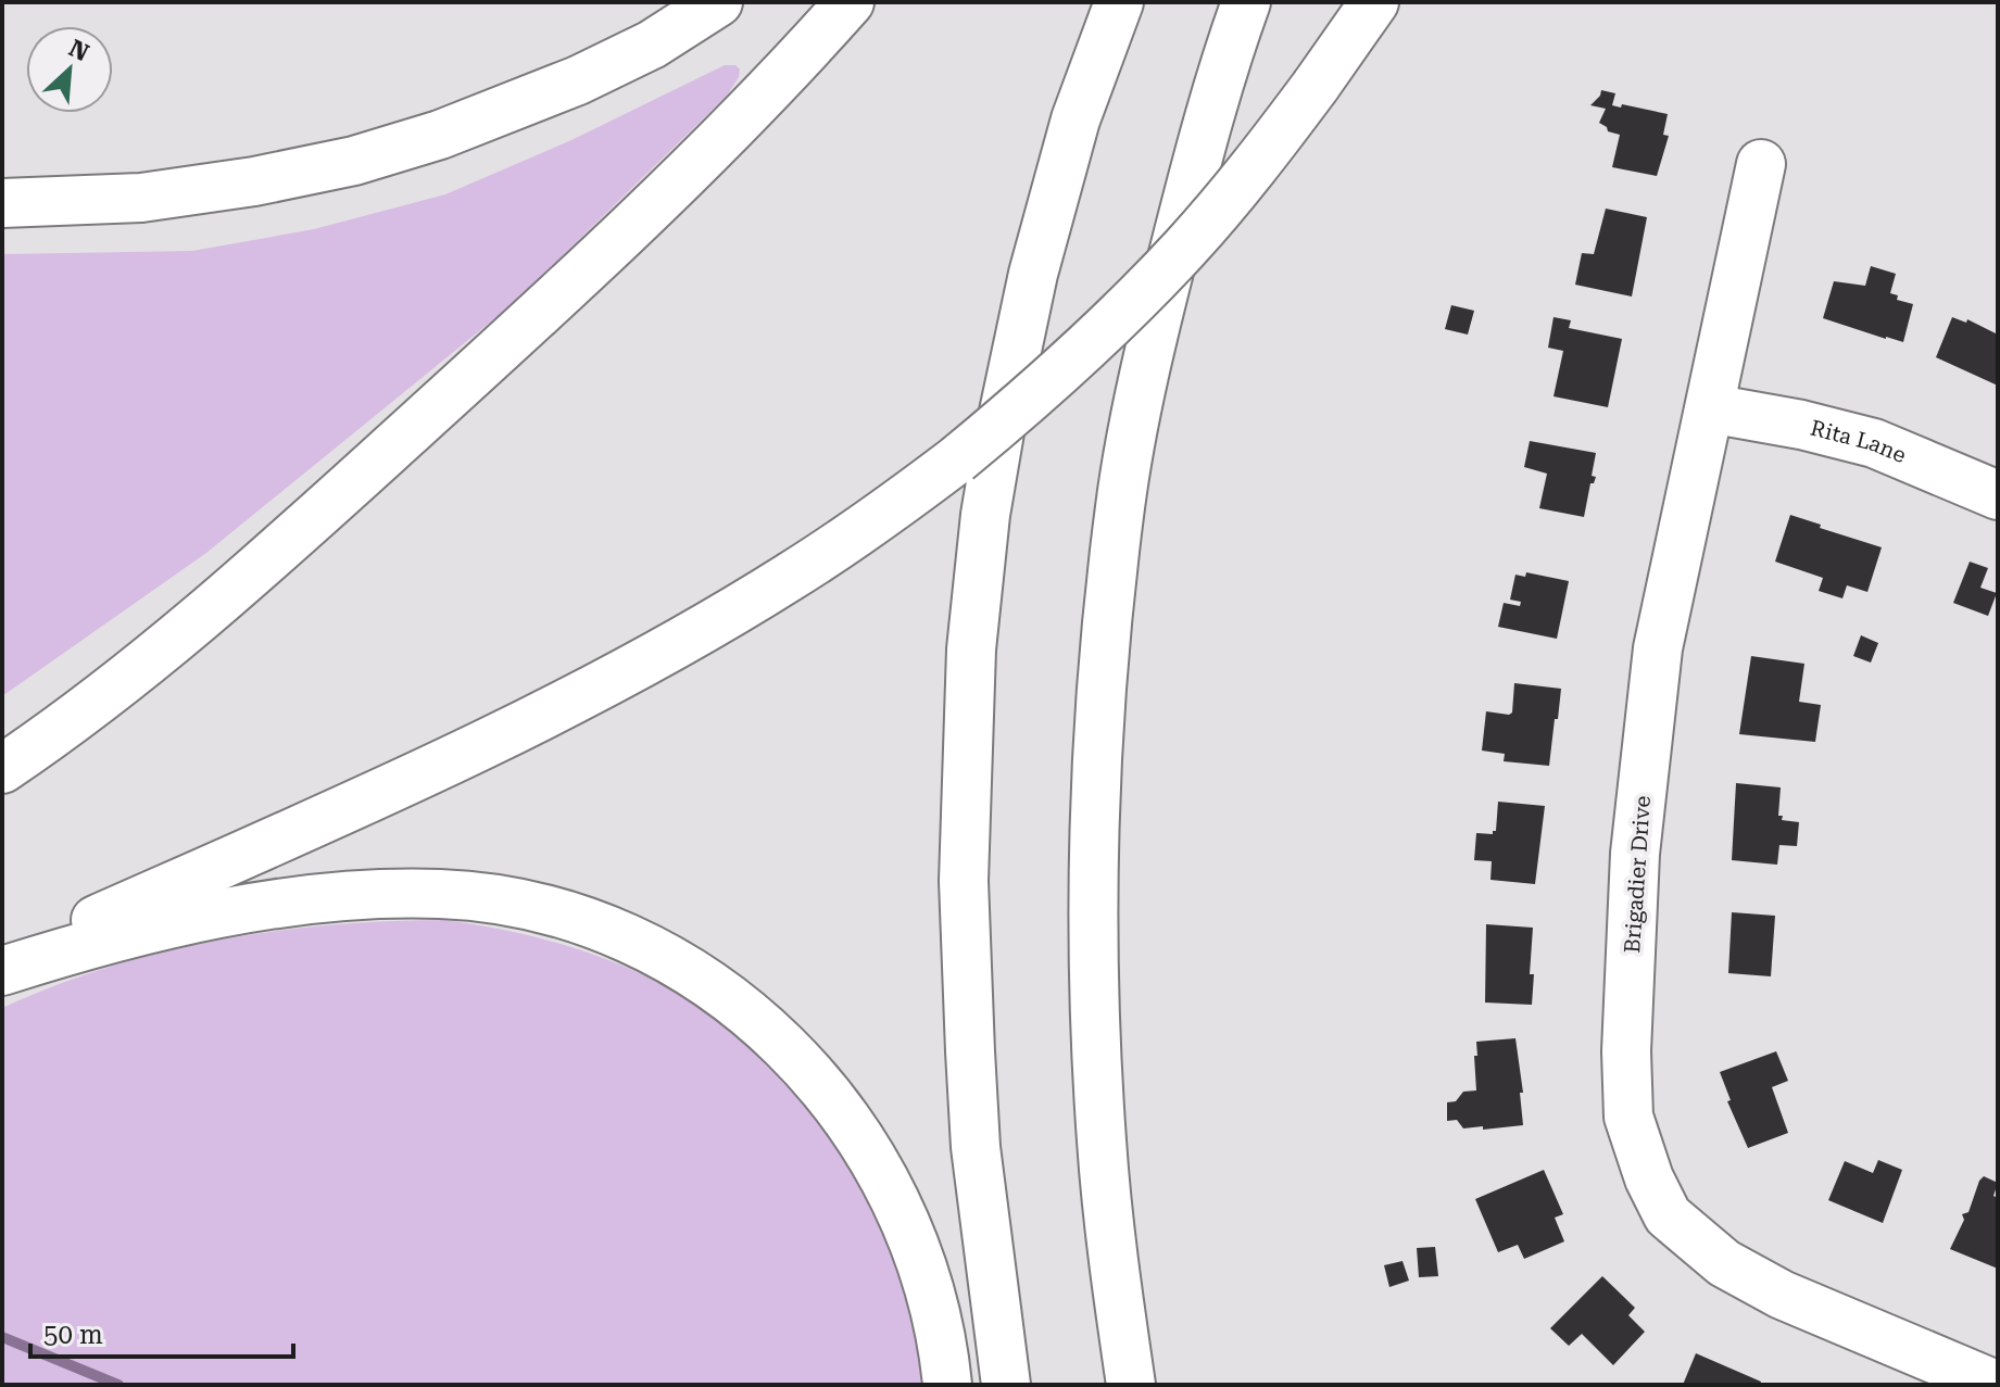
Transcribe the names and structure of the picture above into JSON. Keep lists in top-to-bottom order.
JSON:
{
  "streets": {
    "main road": ["Rita Lane", "Brigadier Drive"]
  },
  "crossings": [
    ["Rita Lane", "Brigadier Drive"]
  ],
  "scale_bar": "50 m",
  "north": "top right"
}
